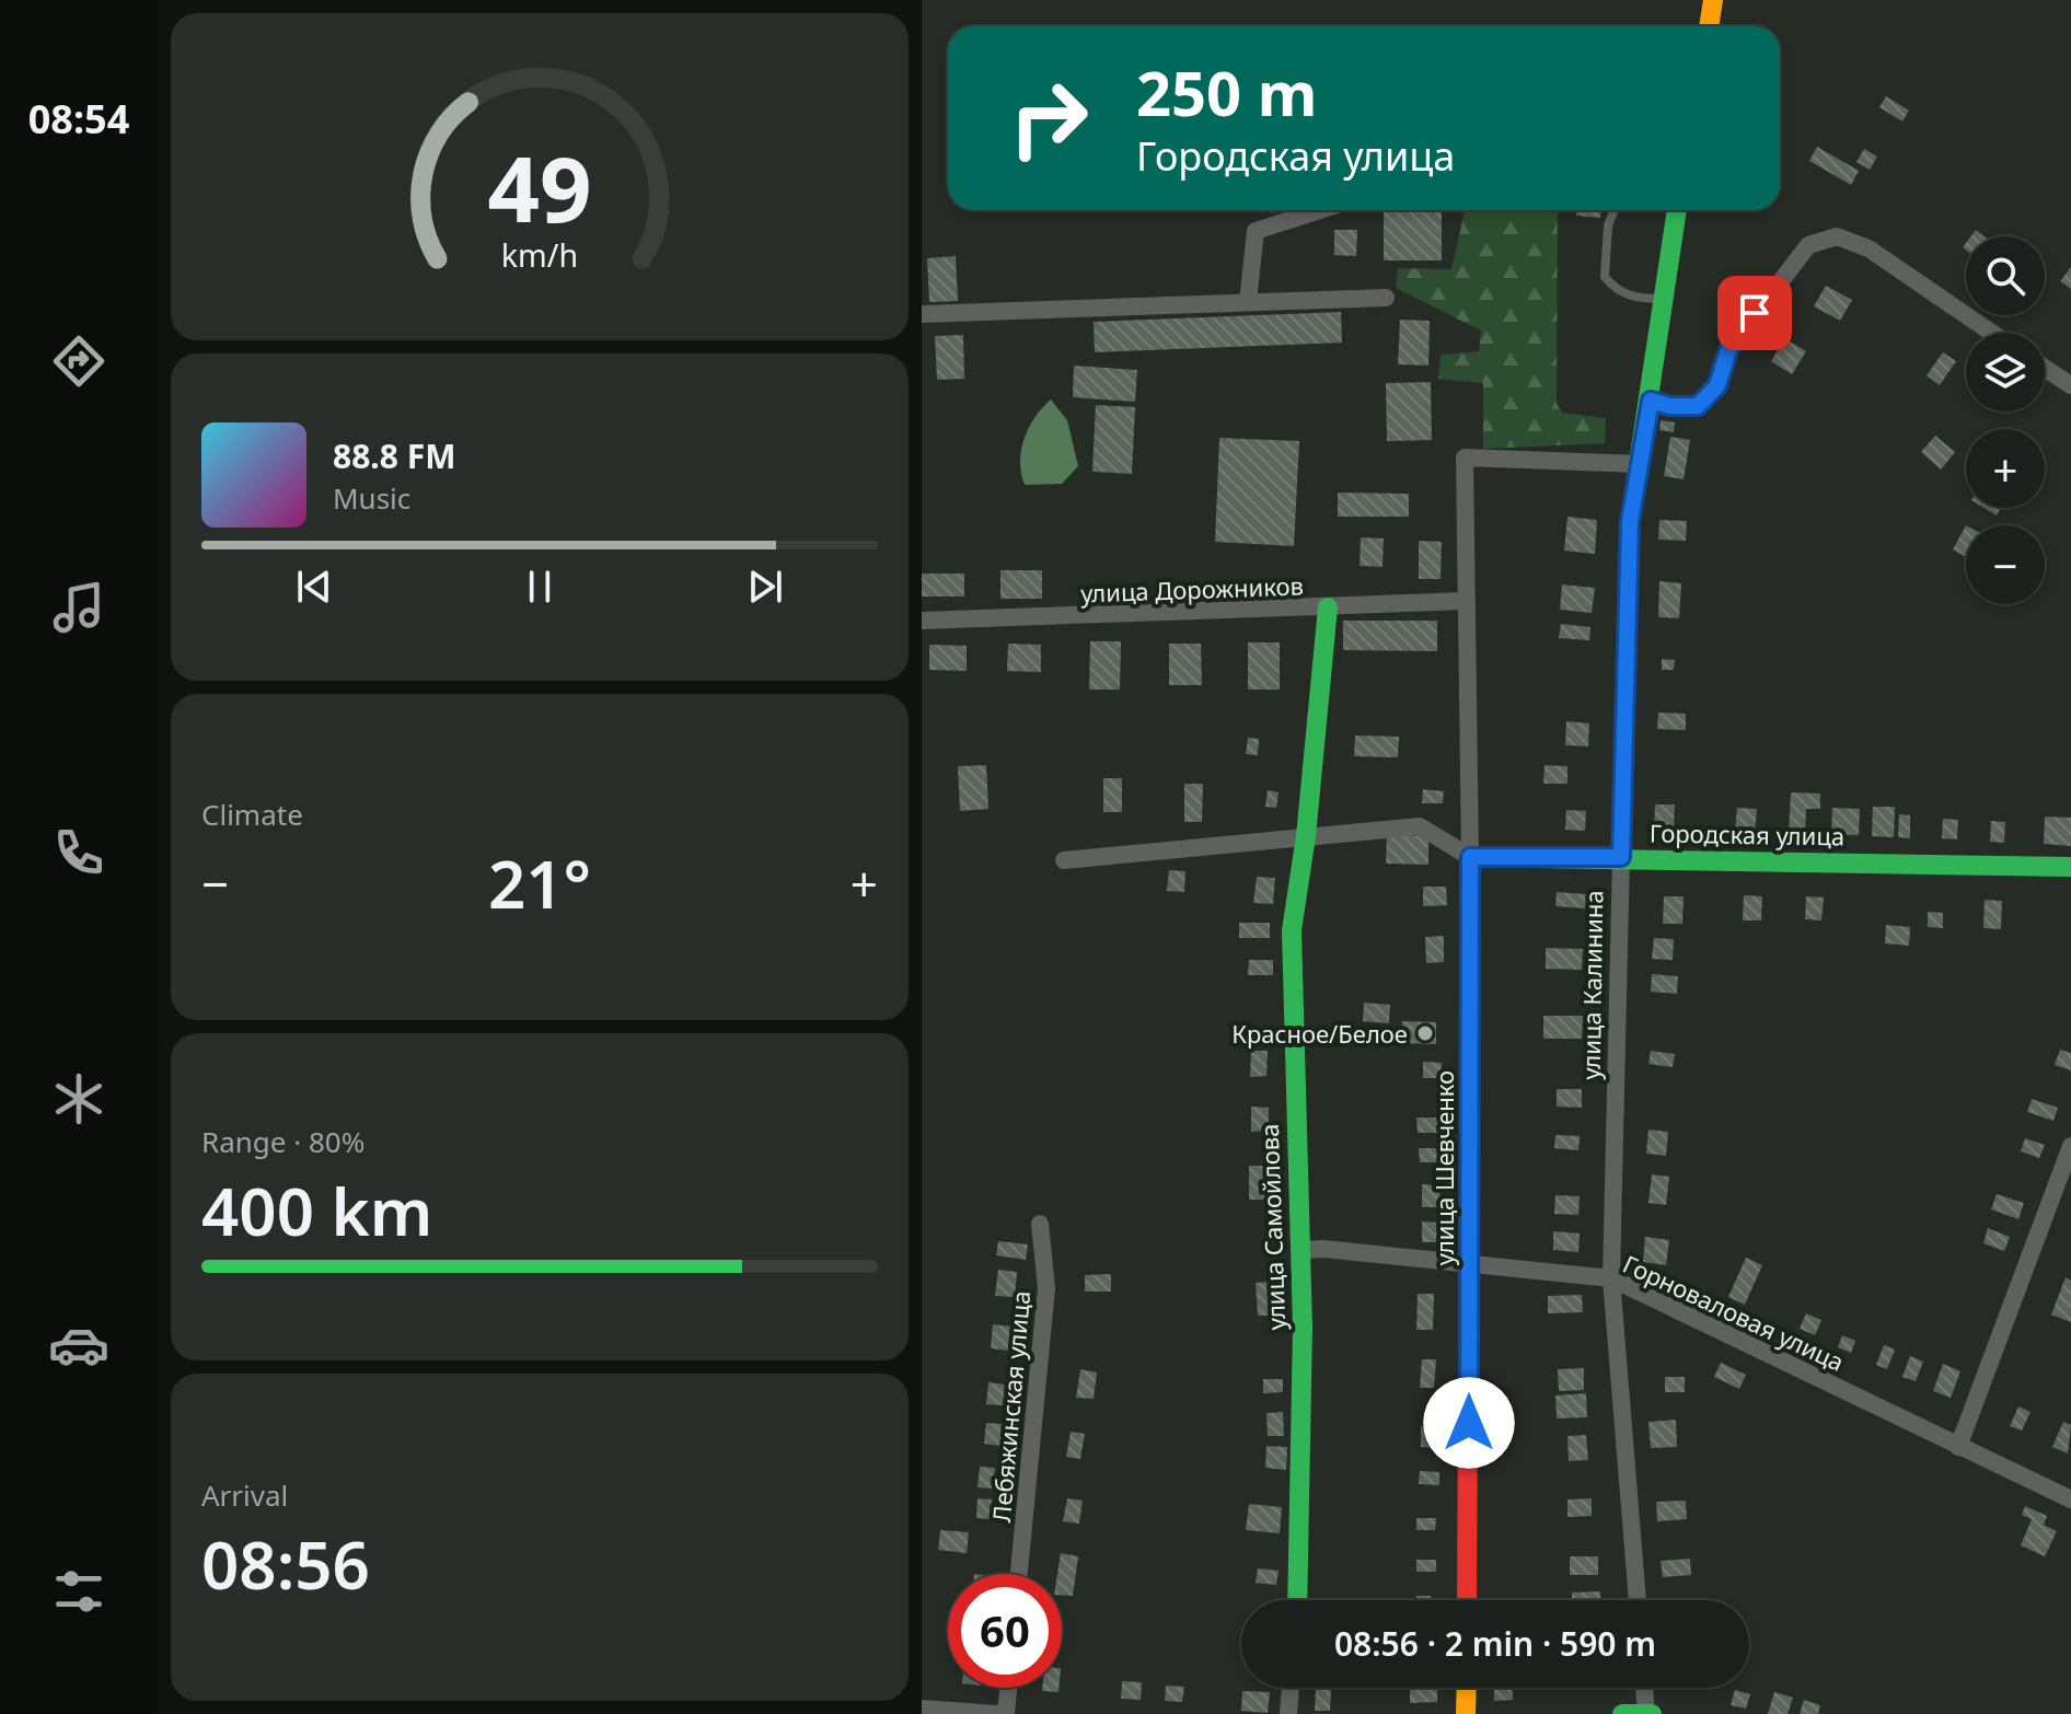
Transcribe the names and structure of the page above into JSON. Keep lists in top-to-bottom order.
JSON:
{
  "streets": {
    "main road": [
      "Городская улица",
      "улица Калинина",
      "улица Шевченко",
      "улица Самойлова"
    ],
    "street": ["улица Дорожников", "Горноваловая улица", "Лебяжинская улица"]
  },
  "crossings": [
    ["улица Дорожников", "улица Шевченко"],
    ["улица Дорожников", "улица Самойлова"],
    ["Городская улица", "улица Калинина"],
    ["Городская улица", "улица Шевченко"],
    ["улица Калинина", "улица Шевченко"],
    ["улица Калинина", "Горноваловая улица"],
    ["улица Шевченко", "Горноваловая улица"],
    ["улица Самойлова", "Горноваловая улица"]
  ],
  "places": ["Красное/Белое"],
  "page": {
    "tabs": "08:54",
    "turn": ["250 m", "Городская улица"],
    "map_buttons": ["+", "−"],
    "song": ["88.8 FM", "Music"],
    "tile": [
      "Climate",
      ["Range · 80%", "400 km"],
      ["Arrival", "08:56"]
    ],
    "heat": ["−", "21°", "+"],
    "limit": "60",
    "trip": "08:56 · 2 min · 590 m",
    "gauge": ["49", "km/h"]
  }
}
